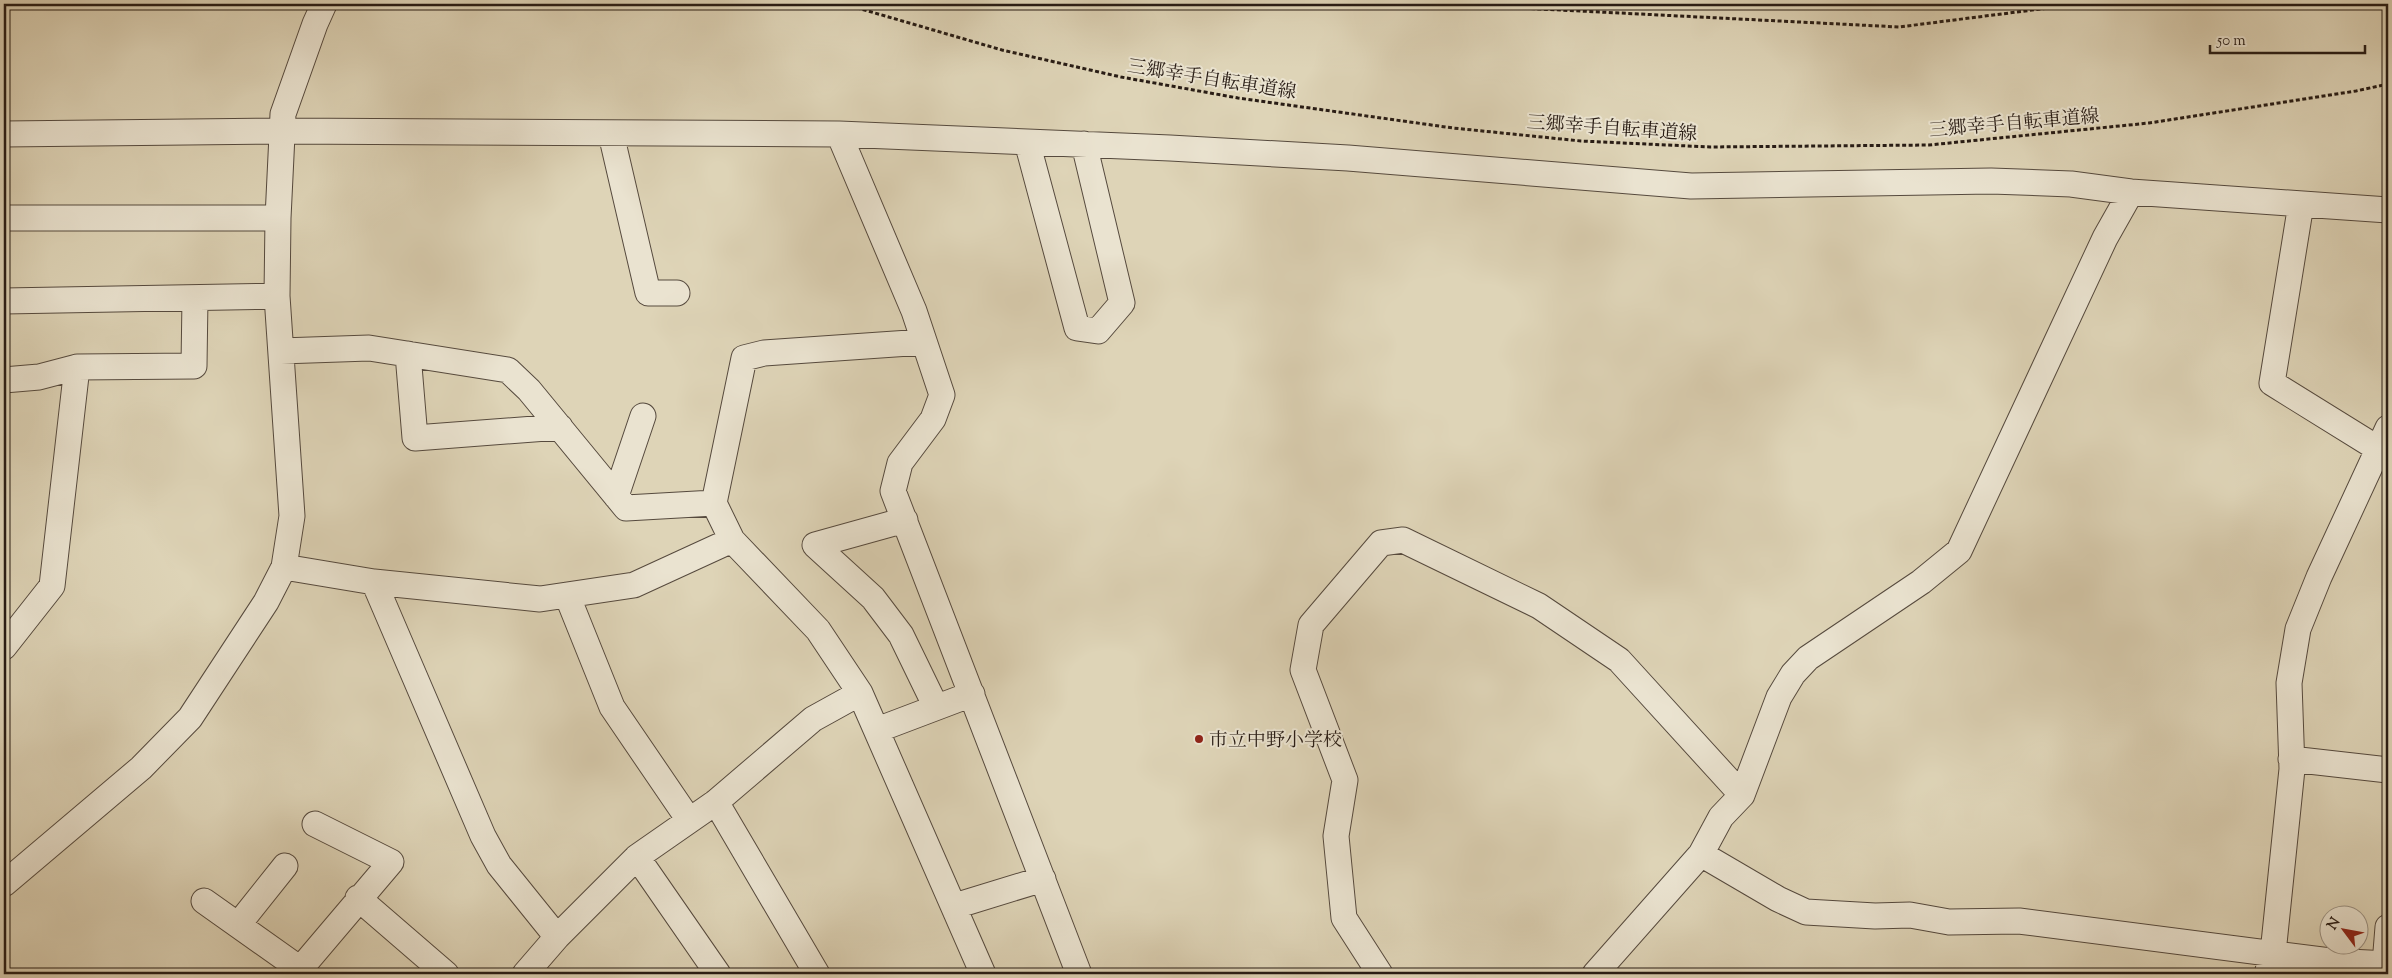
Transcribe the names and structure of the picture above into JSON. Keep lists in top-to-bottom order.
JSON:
{
  "streets": {
    "path": ["三郷幸手自転車道線"]
  },
  "places": ["市立中野小学校"],
  "scale_bar": "50 m",
  "north": "top left"
}
